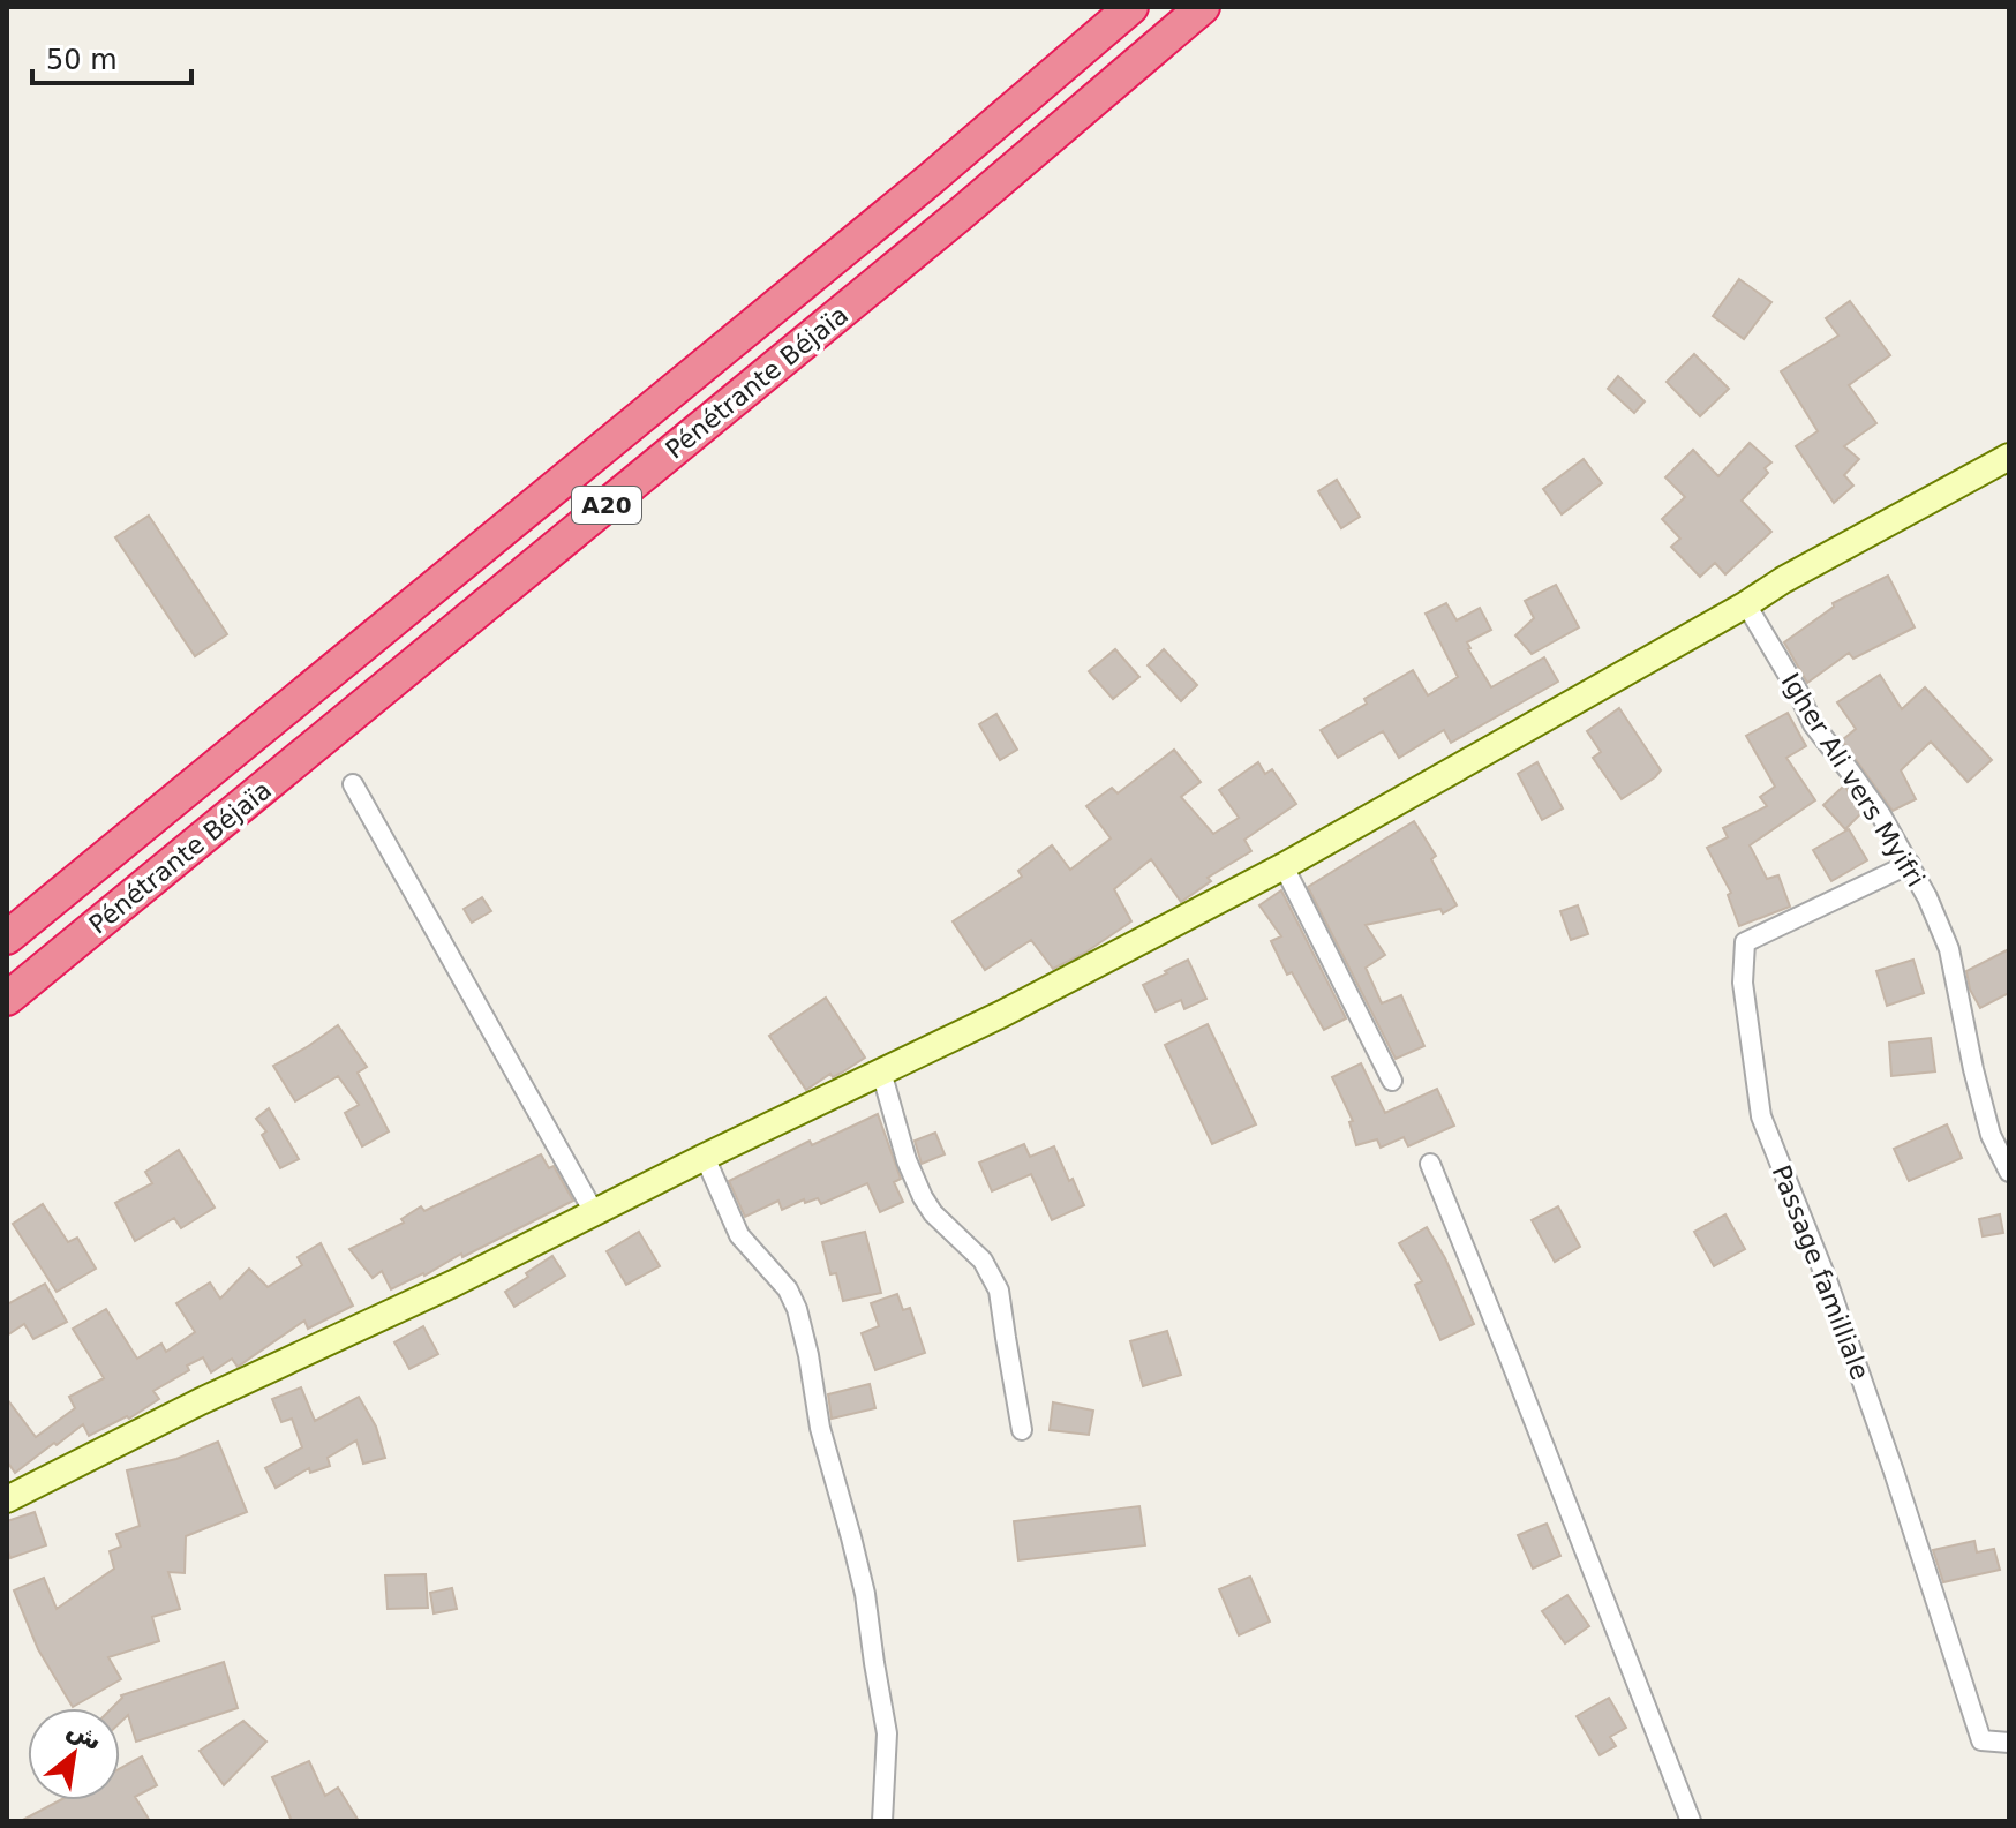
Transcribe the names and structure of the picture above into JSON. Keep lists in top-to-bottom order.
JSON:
{
  "streets": {
    "highway": ["Pénétrante Béjaïa", "A20"],
    "street": ["Igher Ali vers Myifri", "Passage familliale"]
  },
  "crossings": [
    ["Igher Ali vers Myifri", "Passage familliale"]
  ],
  "scale_bar": "50 m",
  "north": "top right"
}
